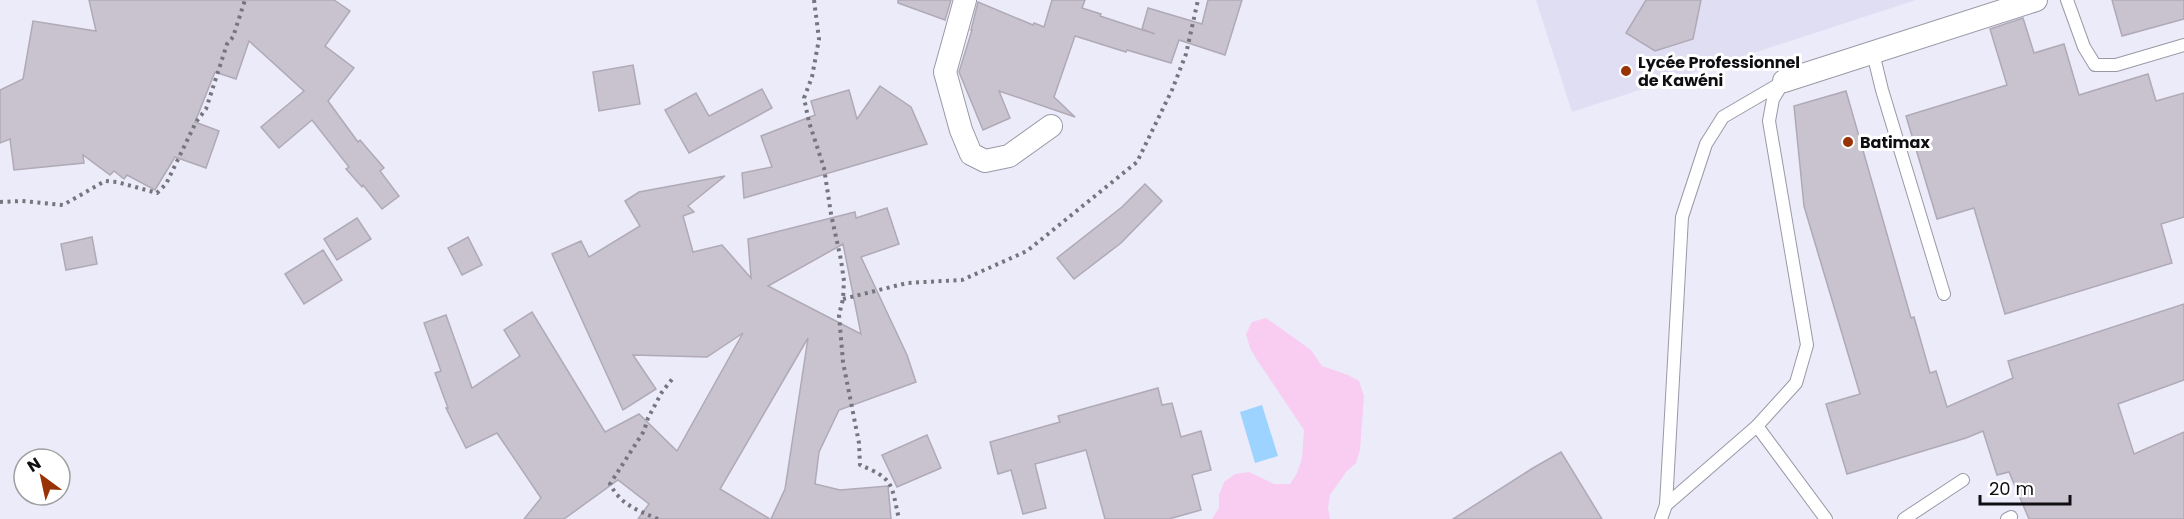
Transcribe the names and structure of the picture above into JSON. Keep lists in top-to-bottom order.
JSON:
{
  "places": ["Lycée Professionnel de Kawéni", "Batimax"],
  "scale_bar": "20 m",
  "north": "top left"
}
